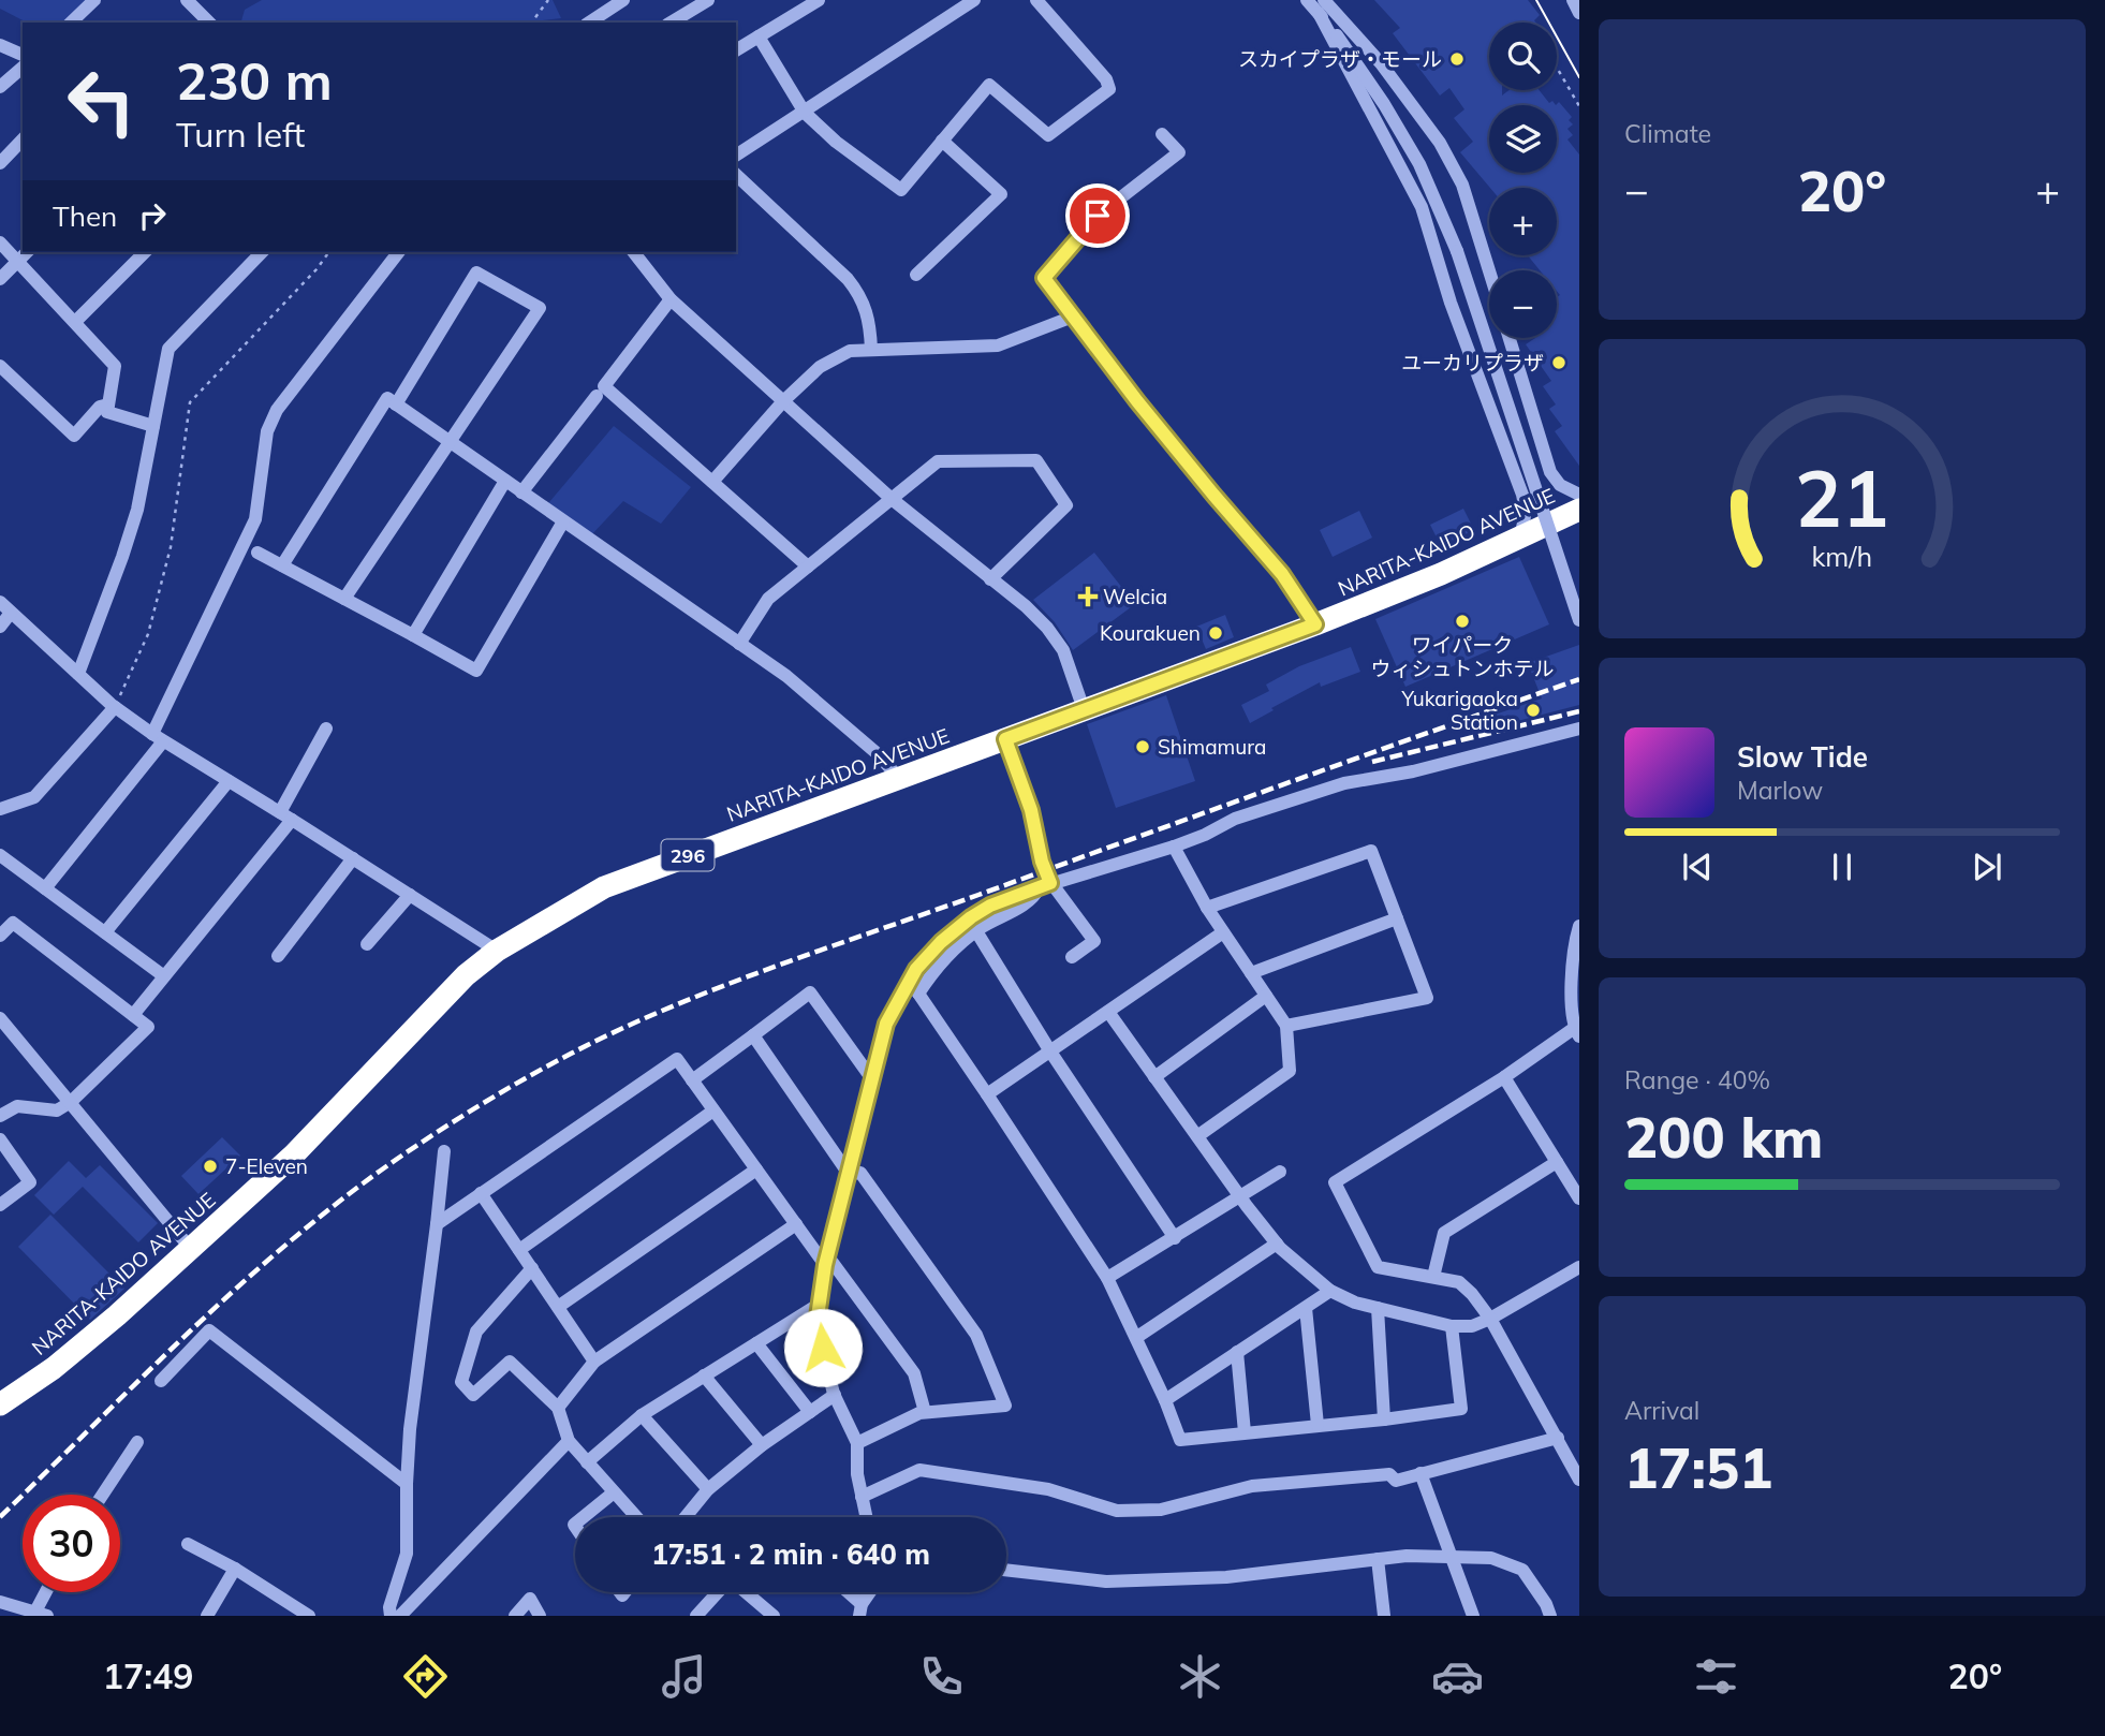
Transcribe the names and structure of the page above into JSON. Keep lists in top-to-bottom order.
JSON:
{
  "streets": {
    "highway": ["NARITA-KAIDO AVENUE", "296"]
  },
  "places": {
    "other": [
      "スカイプラザ・モール",
      "ユーカリプラザ",
      "ワイパーク ウィシュトンホテル",
      "Kourakuen",
      "Yukarigaoka Station",
      "Shimamura",
      "7-Eleven"
    ],
    "health": ["Welcia"]
  },
  "page": {
    "tile": [
      "Climate",
      ["Range · 40%", "200 km"],
      ["Arrival", "17:51"]
    ],
    "map_buttons": ["+", "−"],
    "turn": ["230 m", "Turn left"],
    "heat": ["−", "20°", "+"],
    "then": "Then",
    "song": ["Slow Tide", "Marlow"],
    "limit": "30",
    "trip": "17:51 · 2 min · 640 m",
    "tabs": ["17:49", "20°"],
    "gauge": ["21", "km/h"]
  }
}
